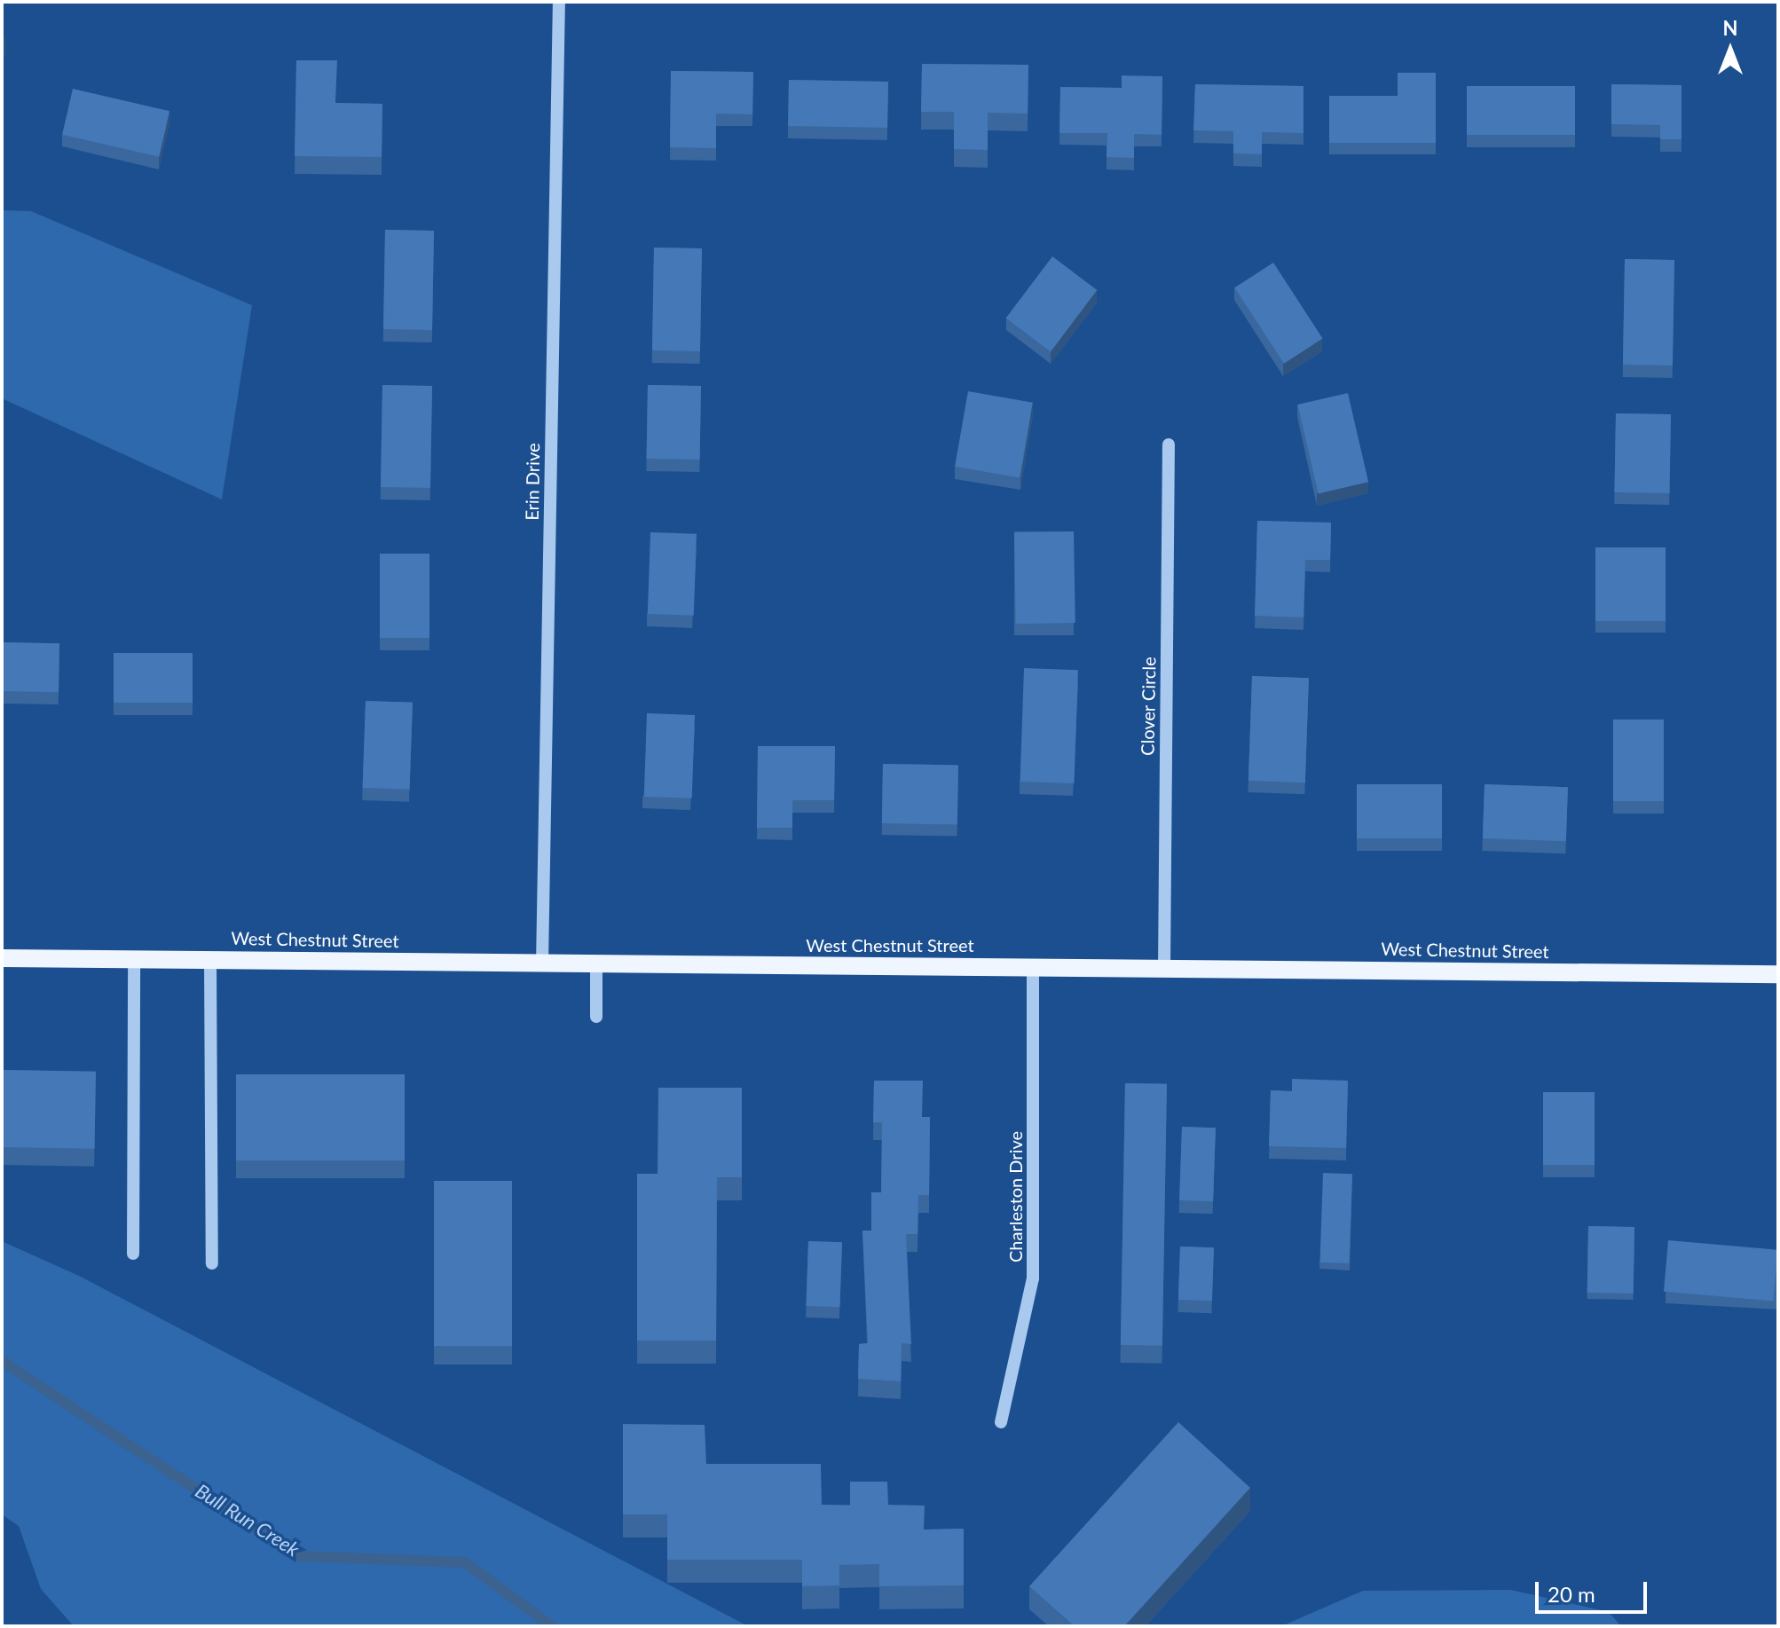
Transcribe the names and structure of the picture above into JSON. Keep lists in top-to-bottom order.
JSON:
{
  "streets": {
    "main road": ["West Chestnut Street"],
    "street": ["Erin Drive", "Clover Circle", "Charleston Drive"]
  },
  "crossings": [
    ["Erin Drive", "West Chestnut Street"],
    ["Clover Circle", "West Chestnut Street"],
    ["West Chestnut Street", "Charleston Drive"]
  ],
  "water": ["Bull Run Creek"],
  "scale_bar": "20 m",
  "north": "top"
}
